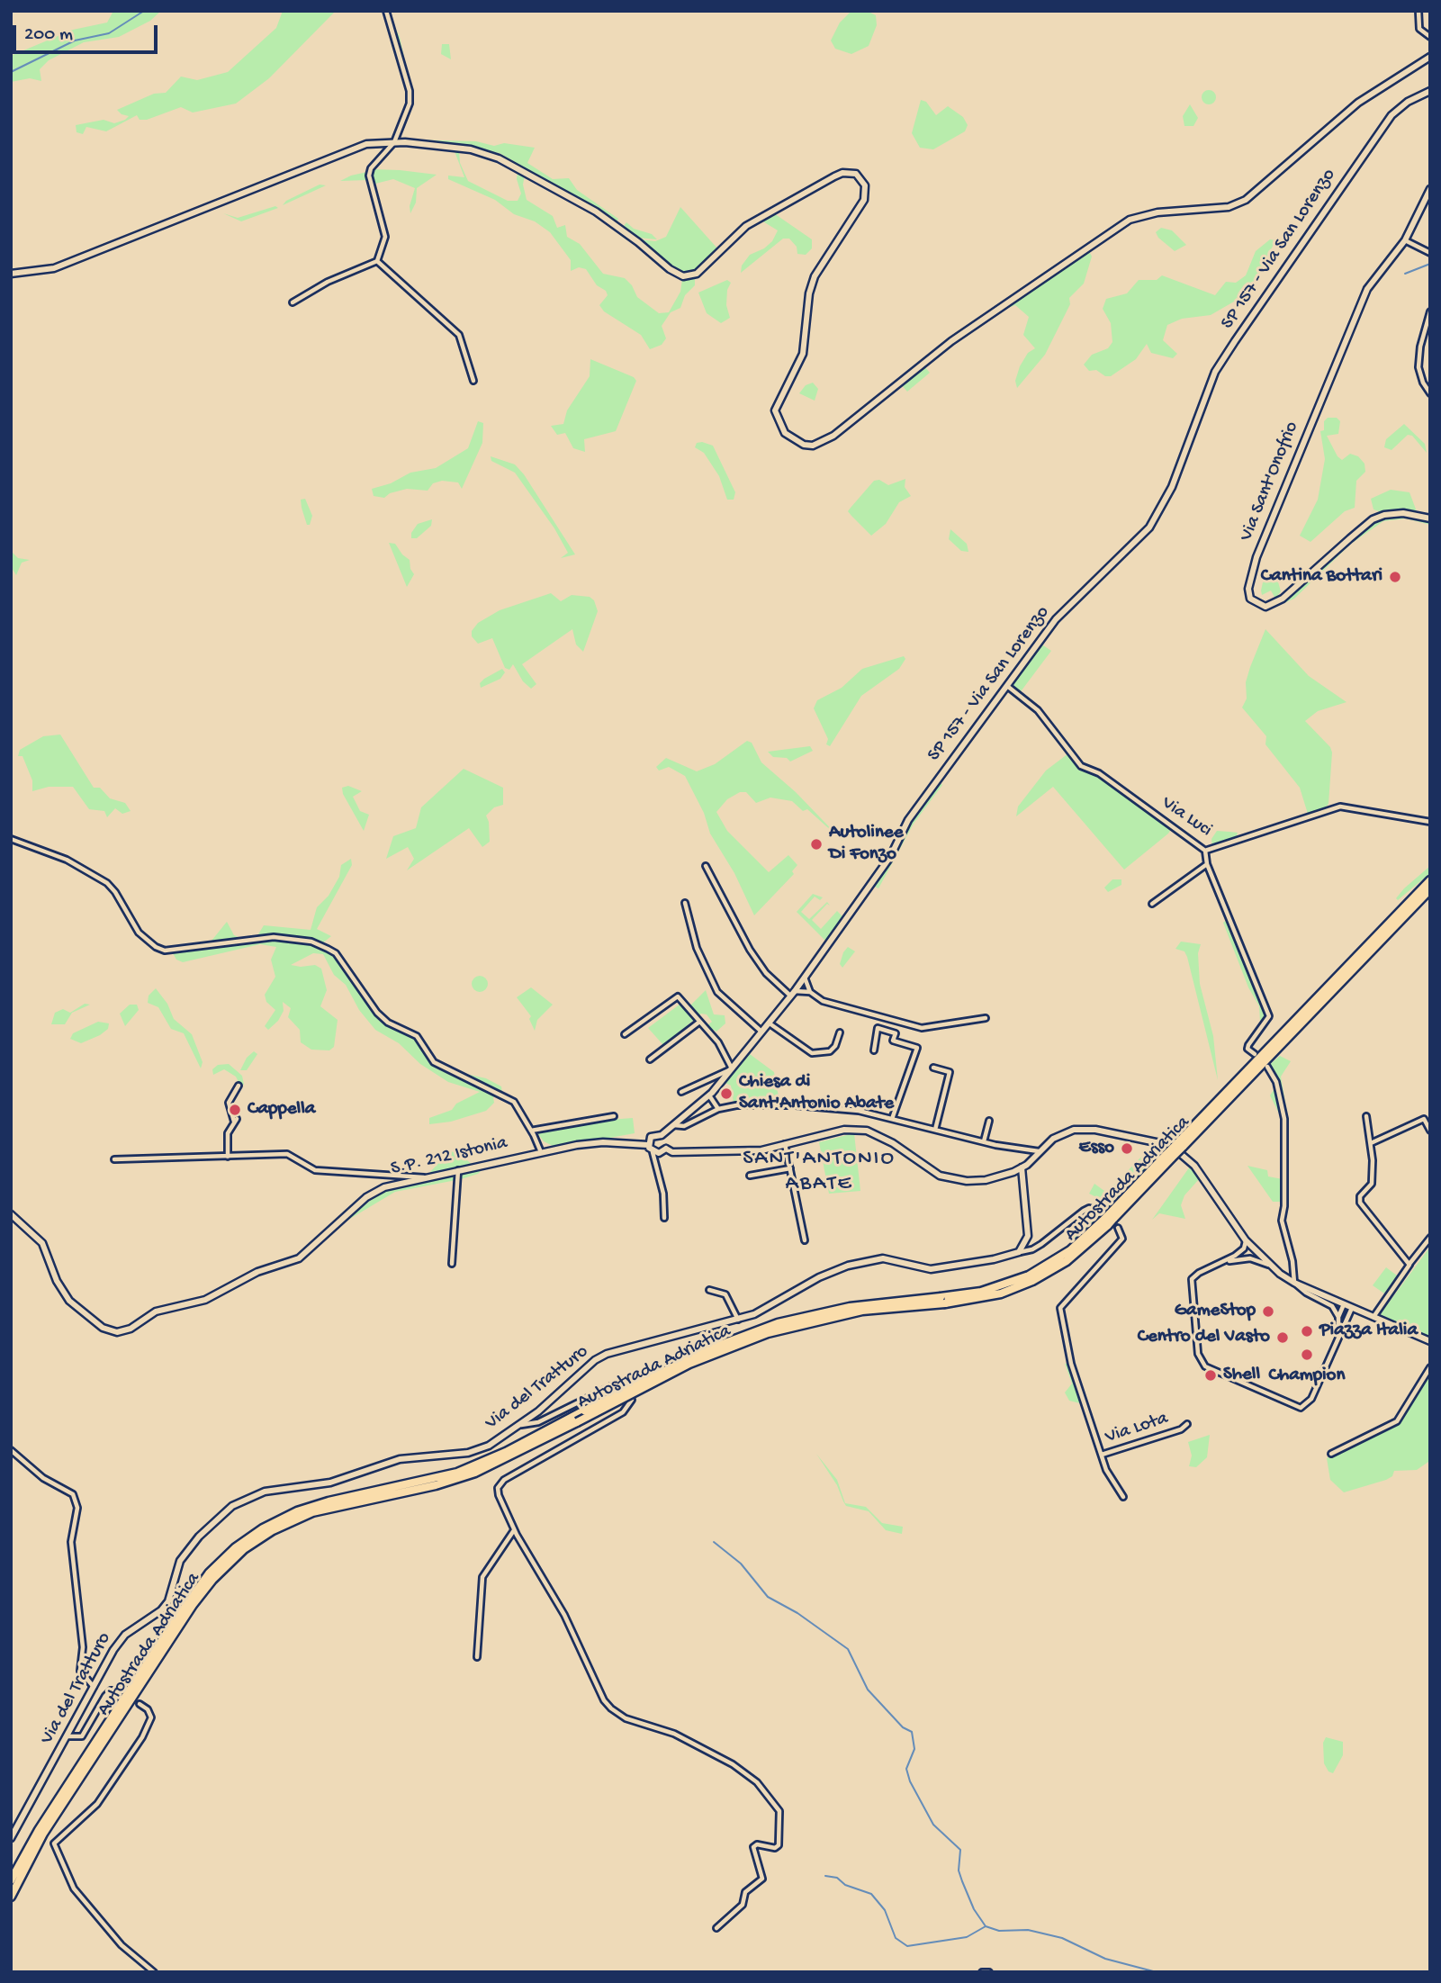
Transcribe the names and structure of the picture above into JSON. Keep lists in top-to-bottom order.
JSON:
{
  "streets": {
    "highway": ["Autostrada Adriatica"],
    "main road": [
      "SP 157 - Via San Lorenzo",
      "Via Sant'Onofrio",
      "S.P. 212 Istonia",
      "Via del Tratturo"
    ],
    "street": ["Via Luci", "Via Lota"]
  },
  "crossings": [
    ["SP 157 - Via San Lorenzo", "Via Luci"],
    ["SP 157 - Via San Lorenzo", "S.P. 212 Istonia"]
  ],
  "districts": ["SANT'ANTONIO ABATE"],
  "places": [
    "Cantina Bottari",
    "Autolinee Di Fonzo",
    "Chiesa di Sant'Antonio Abate",
    "Cappella",
    "Esso",
    "GameStop",
    "Piazza Italia",
    "Centro del Vasto",
    "Champion",
    "Shell"
  ],
  "scale_bar": "200 m"
}
